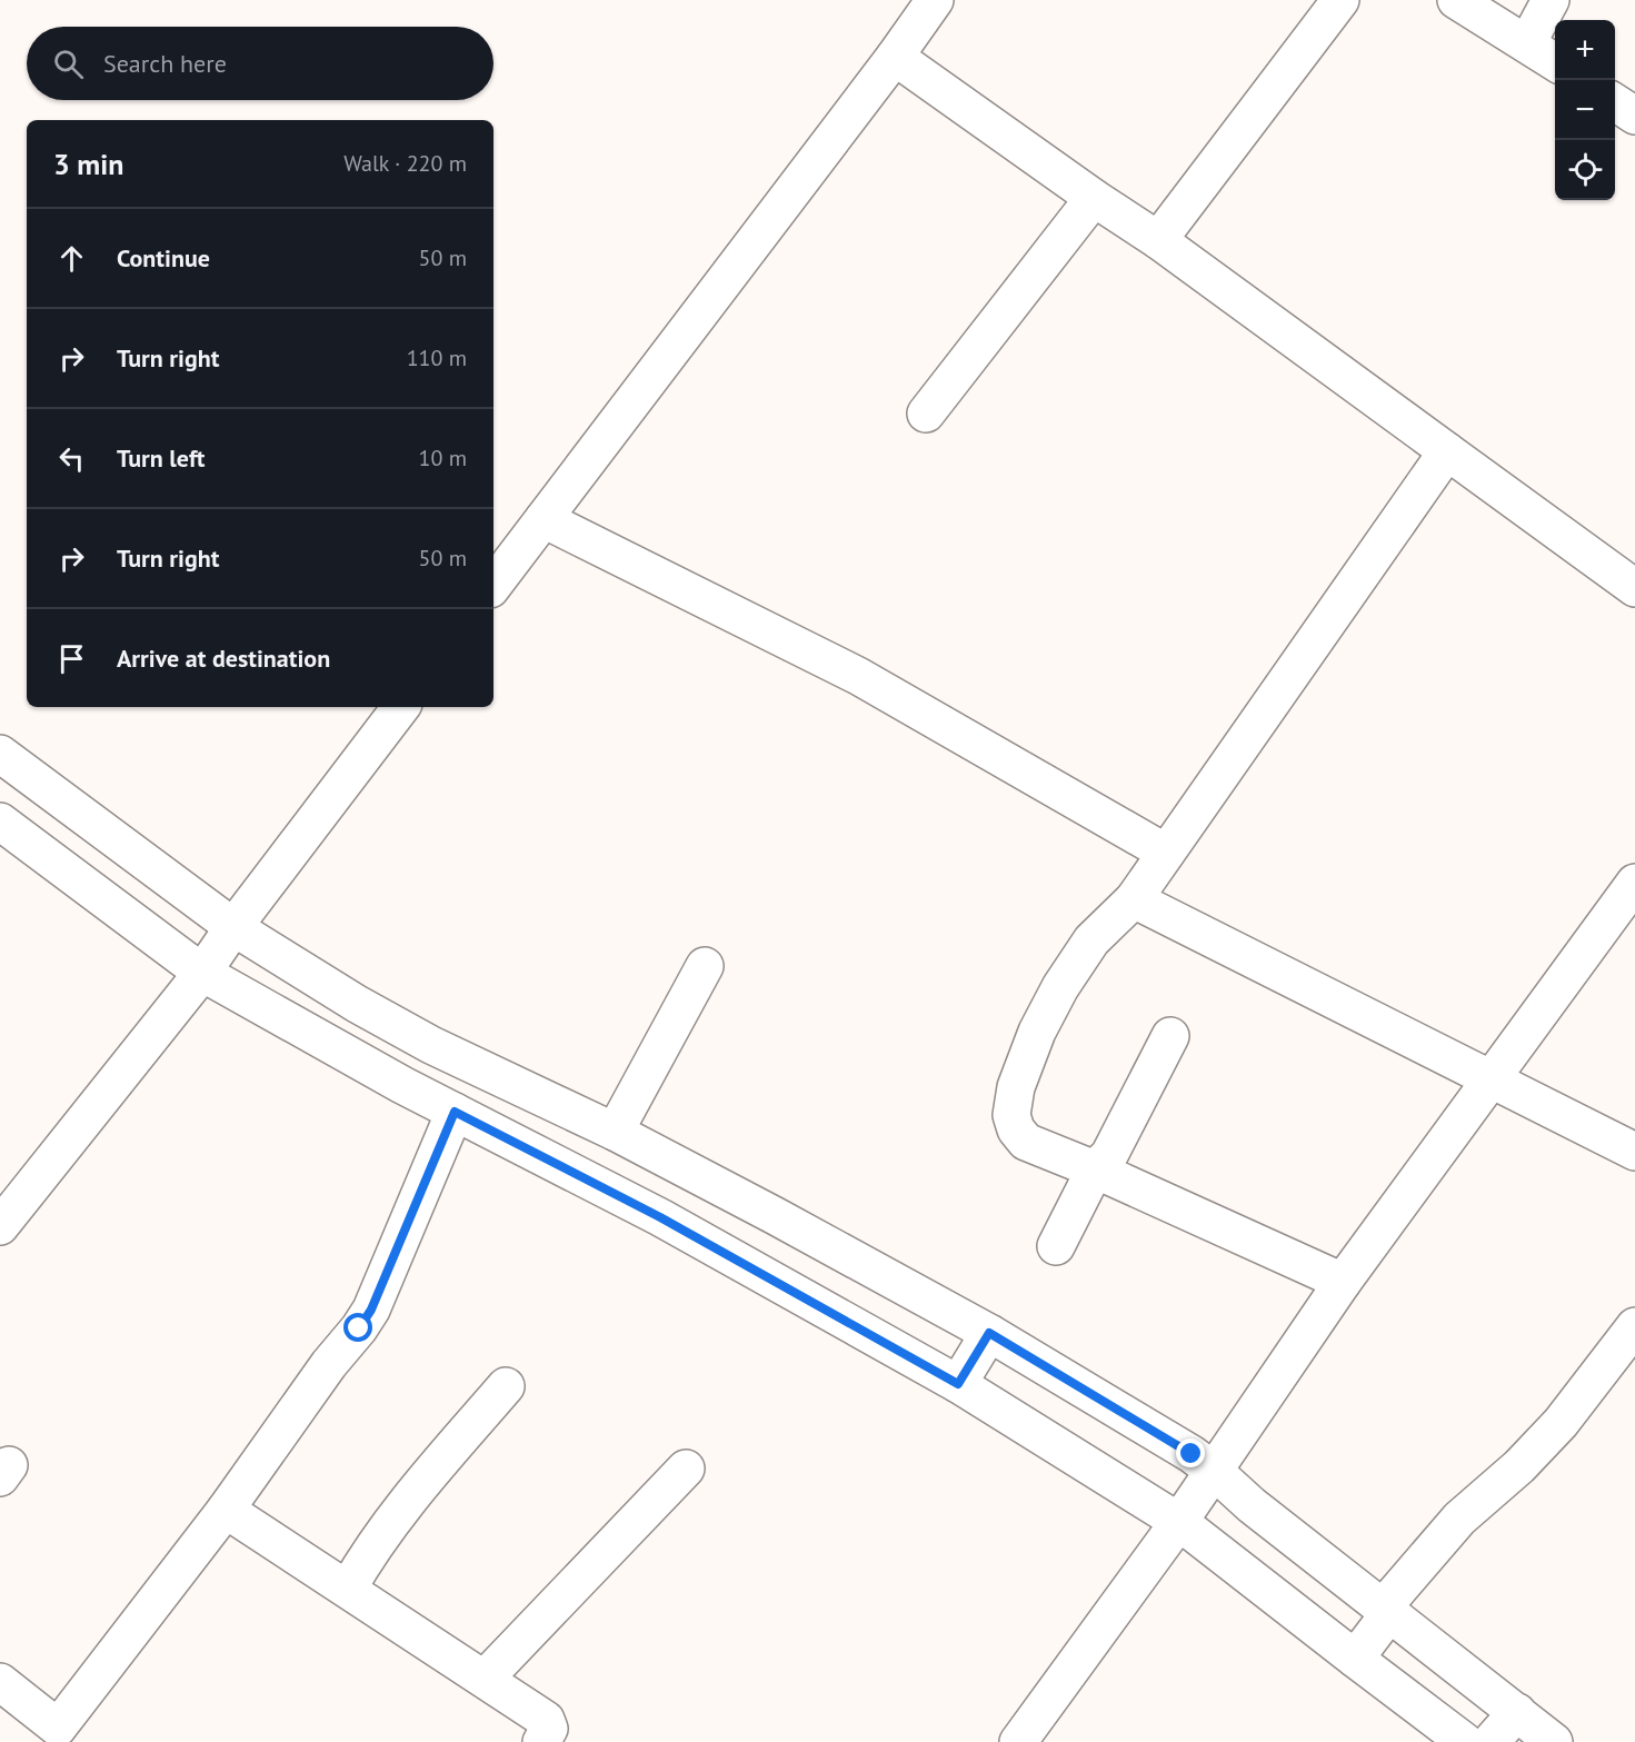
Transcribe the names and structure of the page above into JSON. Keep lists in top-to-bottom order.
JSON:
{
  "page": {
    "map_buttons": ["+", "−"],
    "search": "Search here",
    "heading": ["3 min", "Walk · 220 m"],
    "list": [
      ["Continue", "50 m"],
      ["Turn right", "110 m"],
      ["Turn left", "10 m"],
      ["Turn right", "50 m"],
      "Arrive at destination"
    ]
  }
}
